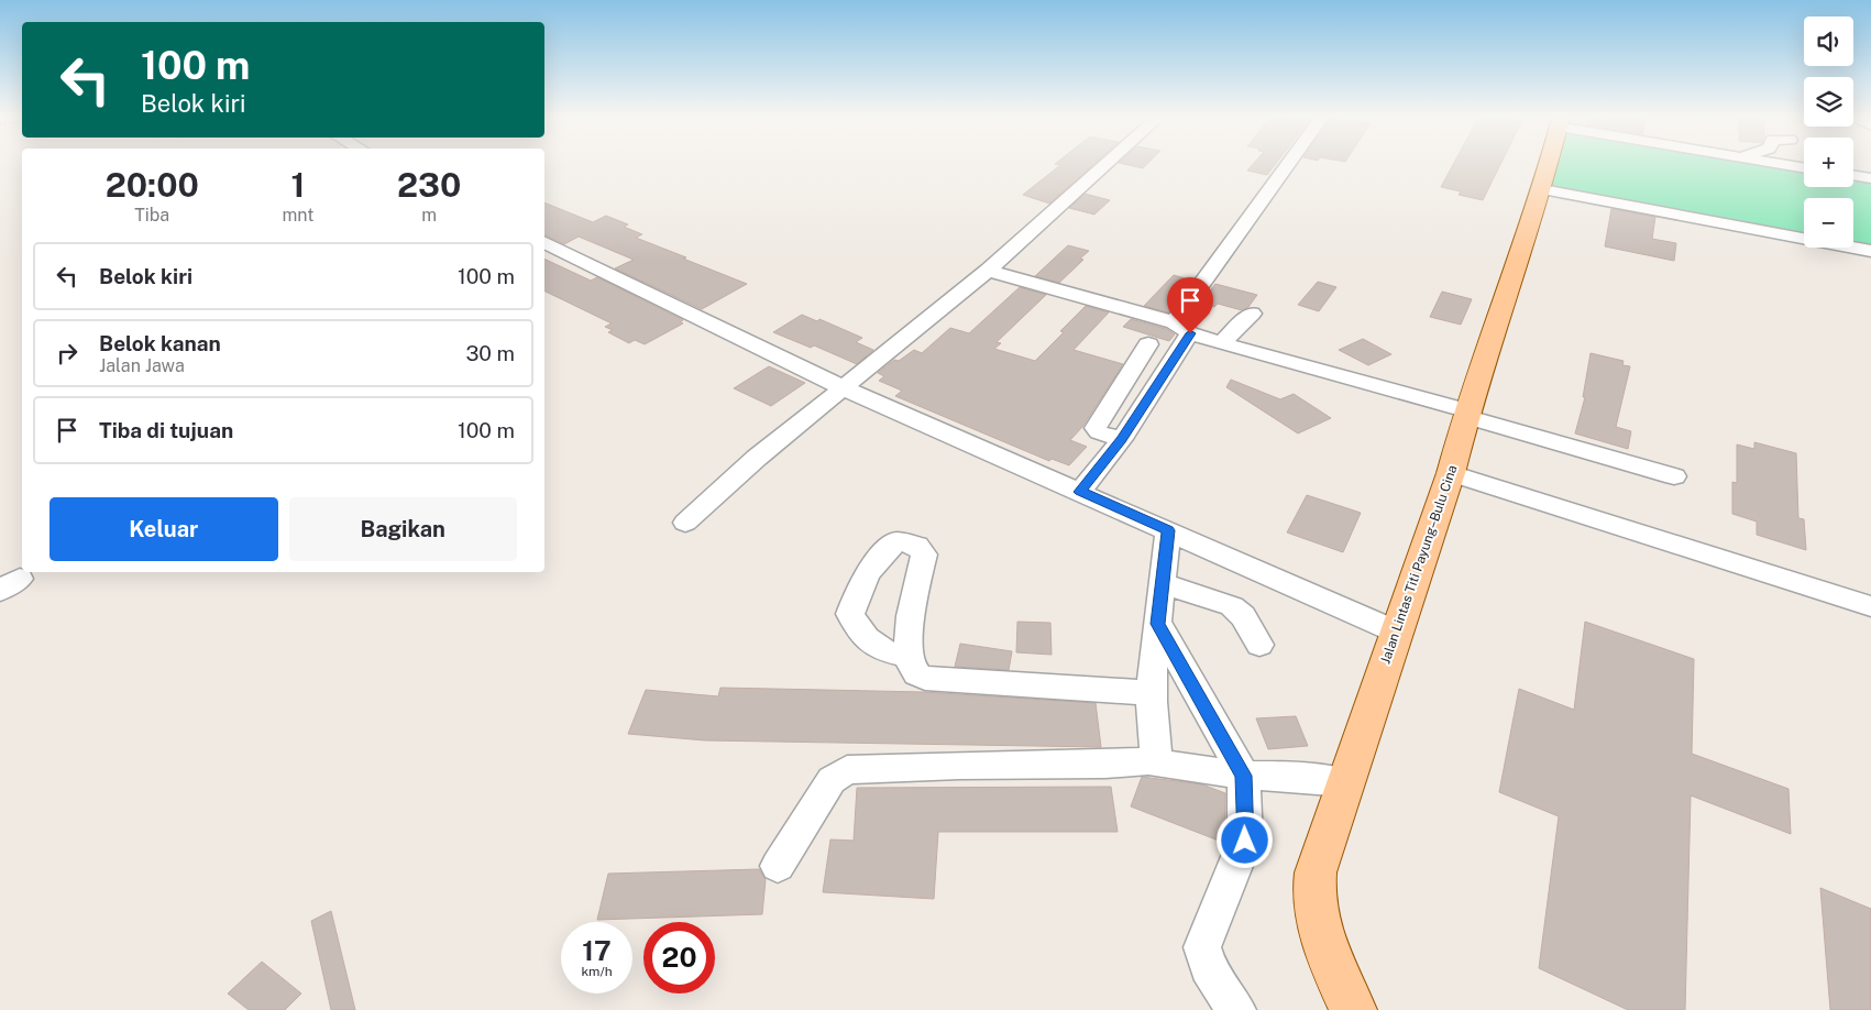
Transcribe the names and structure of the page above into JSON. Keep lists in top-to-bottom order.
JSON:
{
  "streets": {
    "main road": ["Jalan Lintas Titi Payung–Bulu Cina"]
  },
  "page": {
    "map_buttons": ["+", "−"],
    "turn": ["100 m", "Belok kiri"],
    "eta": [
      "20:00",
      "Tiba",
      "1",
      "mnt",
      "230",
      "m"
    ],
    "list": [
      {
        "name": "Belok kiri",
        "value": "100 m"
      },
      {
        "name": "Belok kanan",
        "note": "Jalan Jawa",
        "value": "30 m"
      },
      {
        "name": "Tiba di tujuan",
        "value": "100 m"
      }
    ],
    "buttons": ["Keluar", "Bagikan"],
    "speed": "17 km/h",
    "limit": "20"
  }
}
